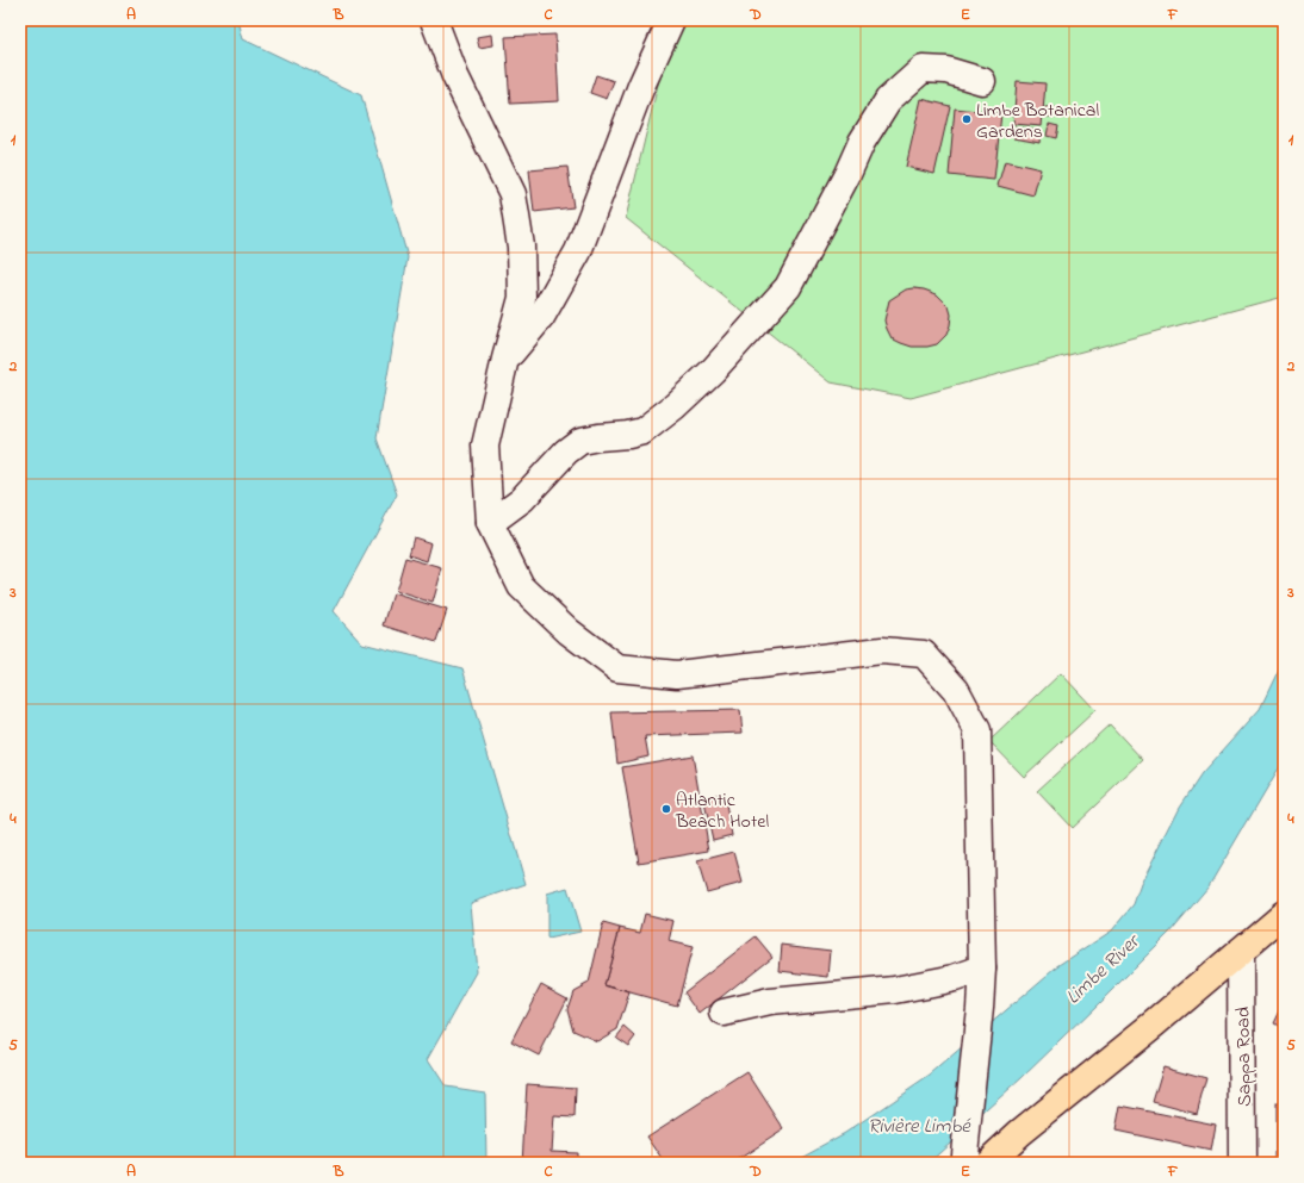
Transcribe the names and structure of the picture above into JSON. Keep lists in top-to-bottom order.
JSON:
{
  "streets": {
    "street": ["Sappa Road"]
  },
  "water": ["Limbe River", "Rivière Limbé"],
  "places": ["Limbe Botanical Gardens", "Atlantic Beach Hotel"],
  "grid": {
    "columns": [
      "A",
      "B",
      "C",
      "D",
      "E",
      "F"
    ],
    "rows": [
      "1",
      "2",
      "3",
      "4",
      "5"
    ]
  }
}
